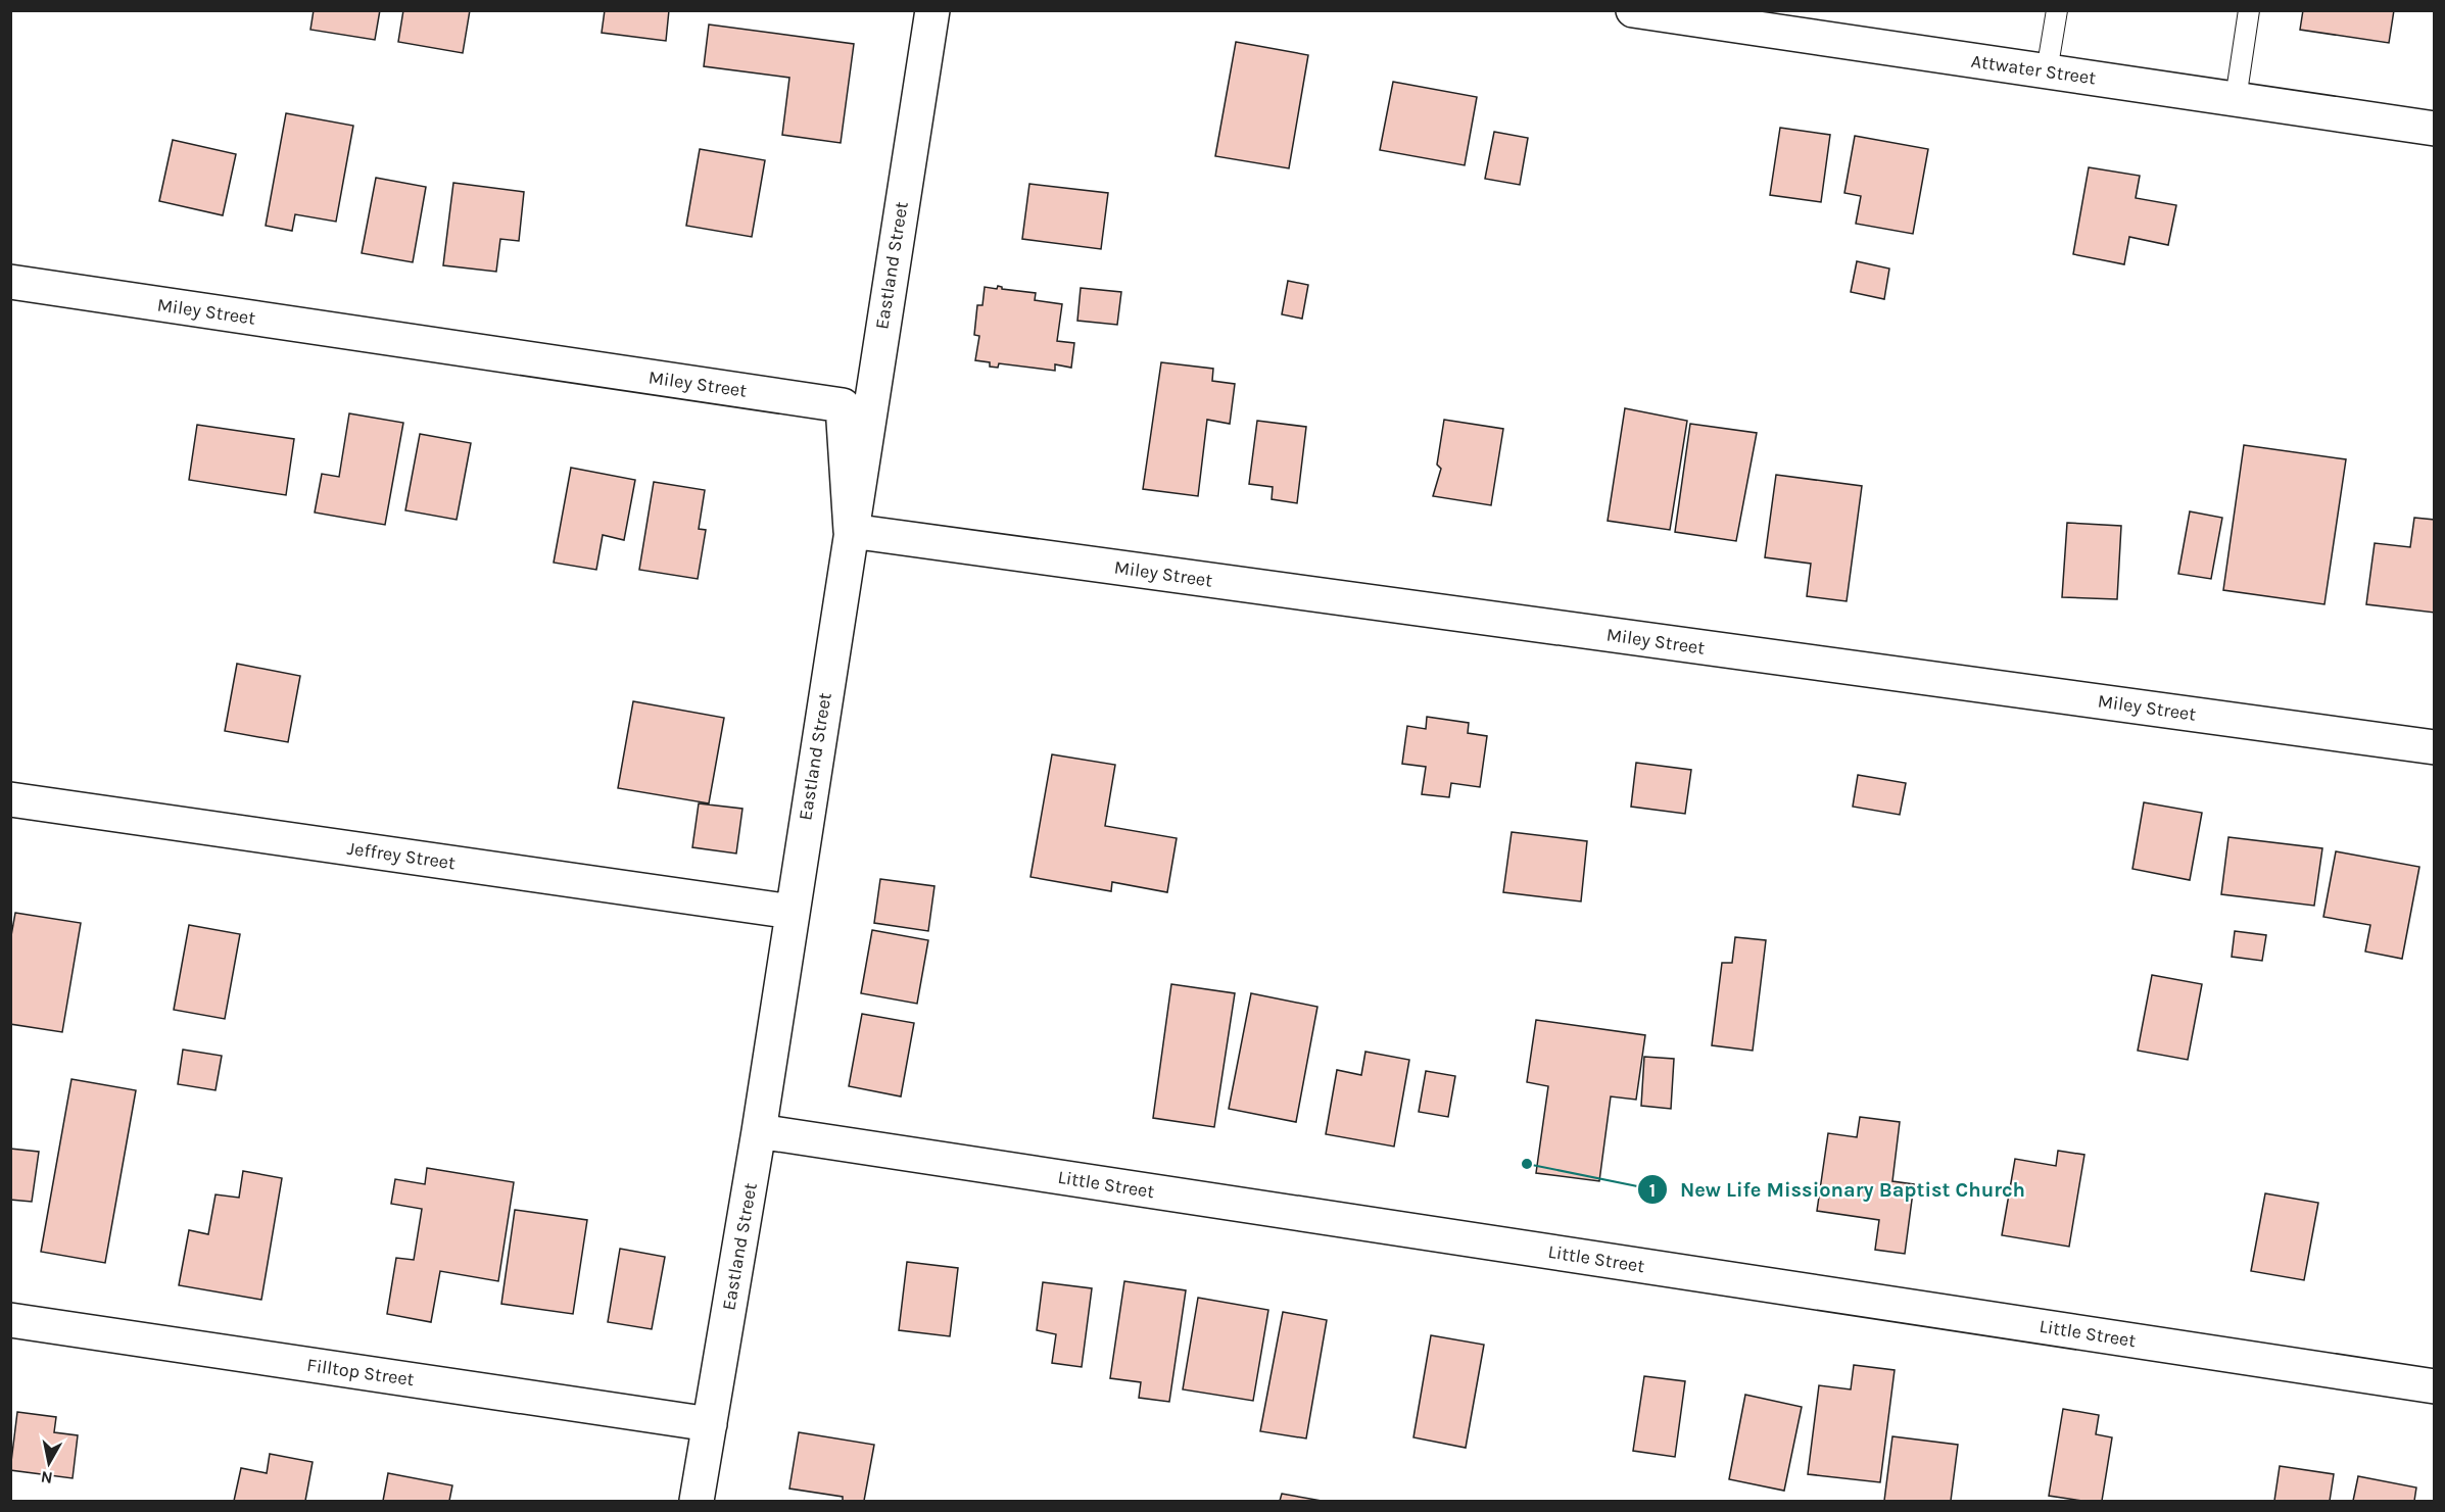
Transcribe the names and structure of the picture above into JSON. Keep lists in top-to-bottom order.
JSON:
{
  "streets": {
    "street": [
      "Attwater Street",
      "Eastland Street",
      "Miley Street",
      "Jeffrey Street",
      "Little Street",
      "Filltop Street"
    ]
  },
  "crossings": [
    ["Eastland Street", "Miley Street"],
    ["Eastland Street", "Jeffrey Street"],
    ["Eastland Street", "Little Street"],
    ["Eastland Street", "Filltop Street"]
  ],
  "places": ["New Life Missionary Baptist Church"],
  "north": "bottom"
}
